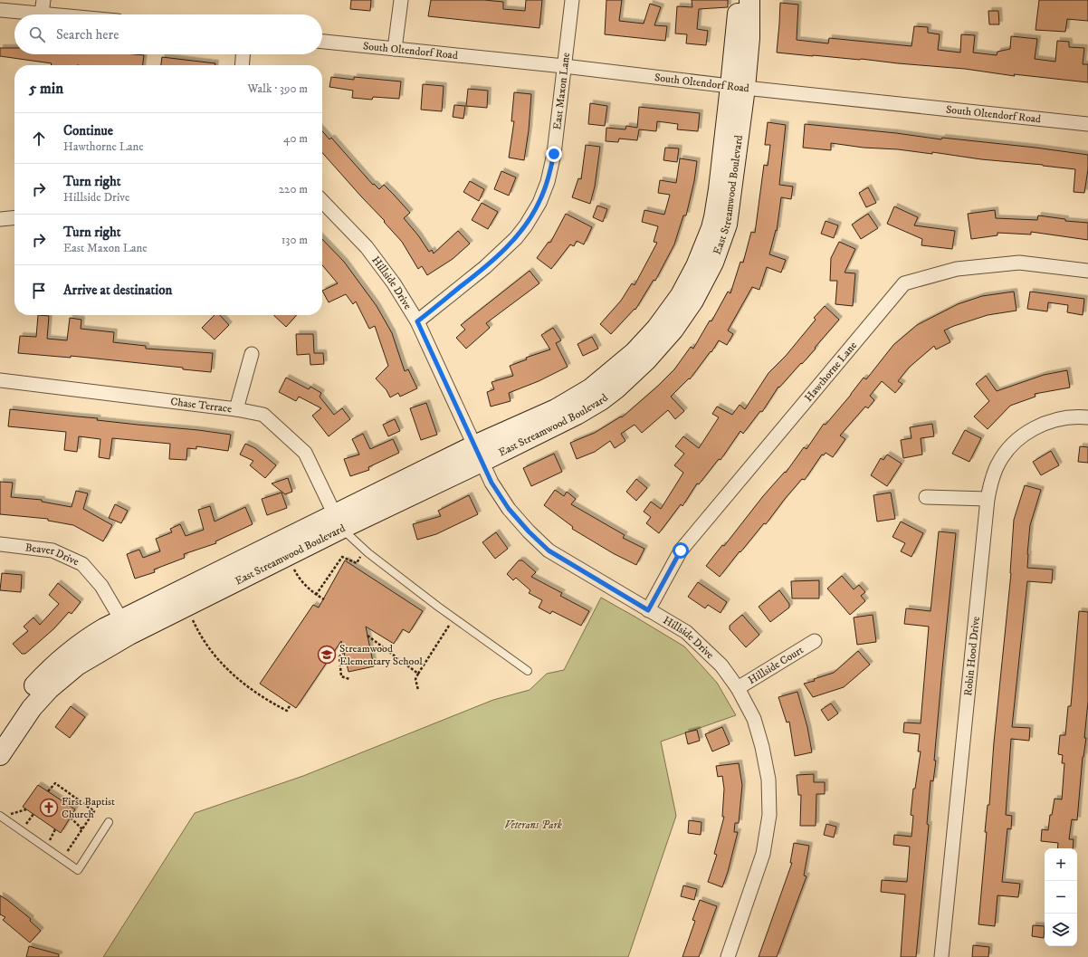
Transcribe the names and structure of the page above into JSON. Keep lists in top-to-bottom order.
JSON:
{
  "streets": {
    "street": [
      "South Oltendorf Road",
      "East Maxon Lane",
      "East Streamwood Boulevard",
      "Hillside Drive",
      "Hawthorne Lane",
      "Chase Terrace",
      "Beaver Drive",
      "Robin Hood Drive",
      "Hillside Court"
    ]
  },
  "crossings": [
    ["South Oltendorf Road", "East Maxon Lane"],
    ["South Oltendorf Road", "East Streamwood Boulevard"],
    ["East Maxon Lane", "Hillside Drive"],
    ["East Streamwood Boulevard", "Hillside Drive"],
    ["East Streamwood Boulevard", "Chase Terrace"],
    ["East Streamwood Boulevard", "Beaver Drive"],
    ["Hillside Drive", "Hawthorne Lane"],
    ["Hillside Drive", "Hillside Court"]
  ],
  "parks": ["Veterans Park"],
  "places": {
    "school or university": ["Streamwood Elementary School"],
    "church": ["First Baptist Church"]
  },
  "page": {
    "search": "Search here",
    "heading": ["5 min", "Walk · 390 m"],
    "list": [
      ["Continue", "Hawthorne Lane", "40 m"],
      ["Turn right", "Hillside Drive", "220 m"],
      ["Turn right", "East Maxon Lane", "130 m"],
      "Arrive at destination"
    ],
    "map_buttons": ["+", "−"]
  }
}
